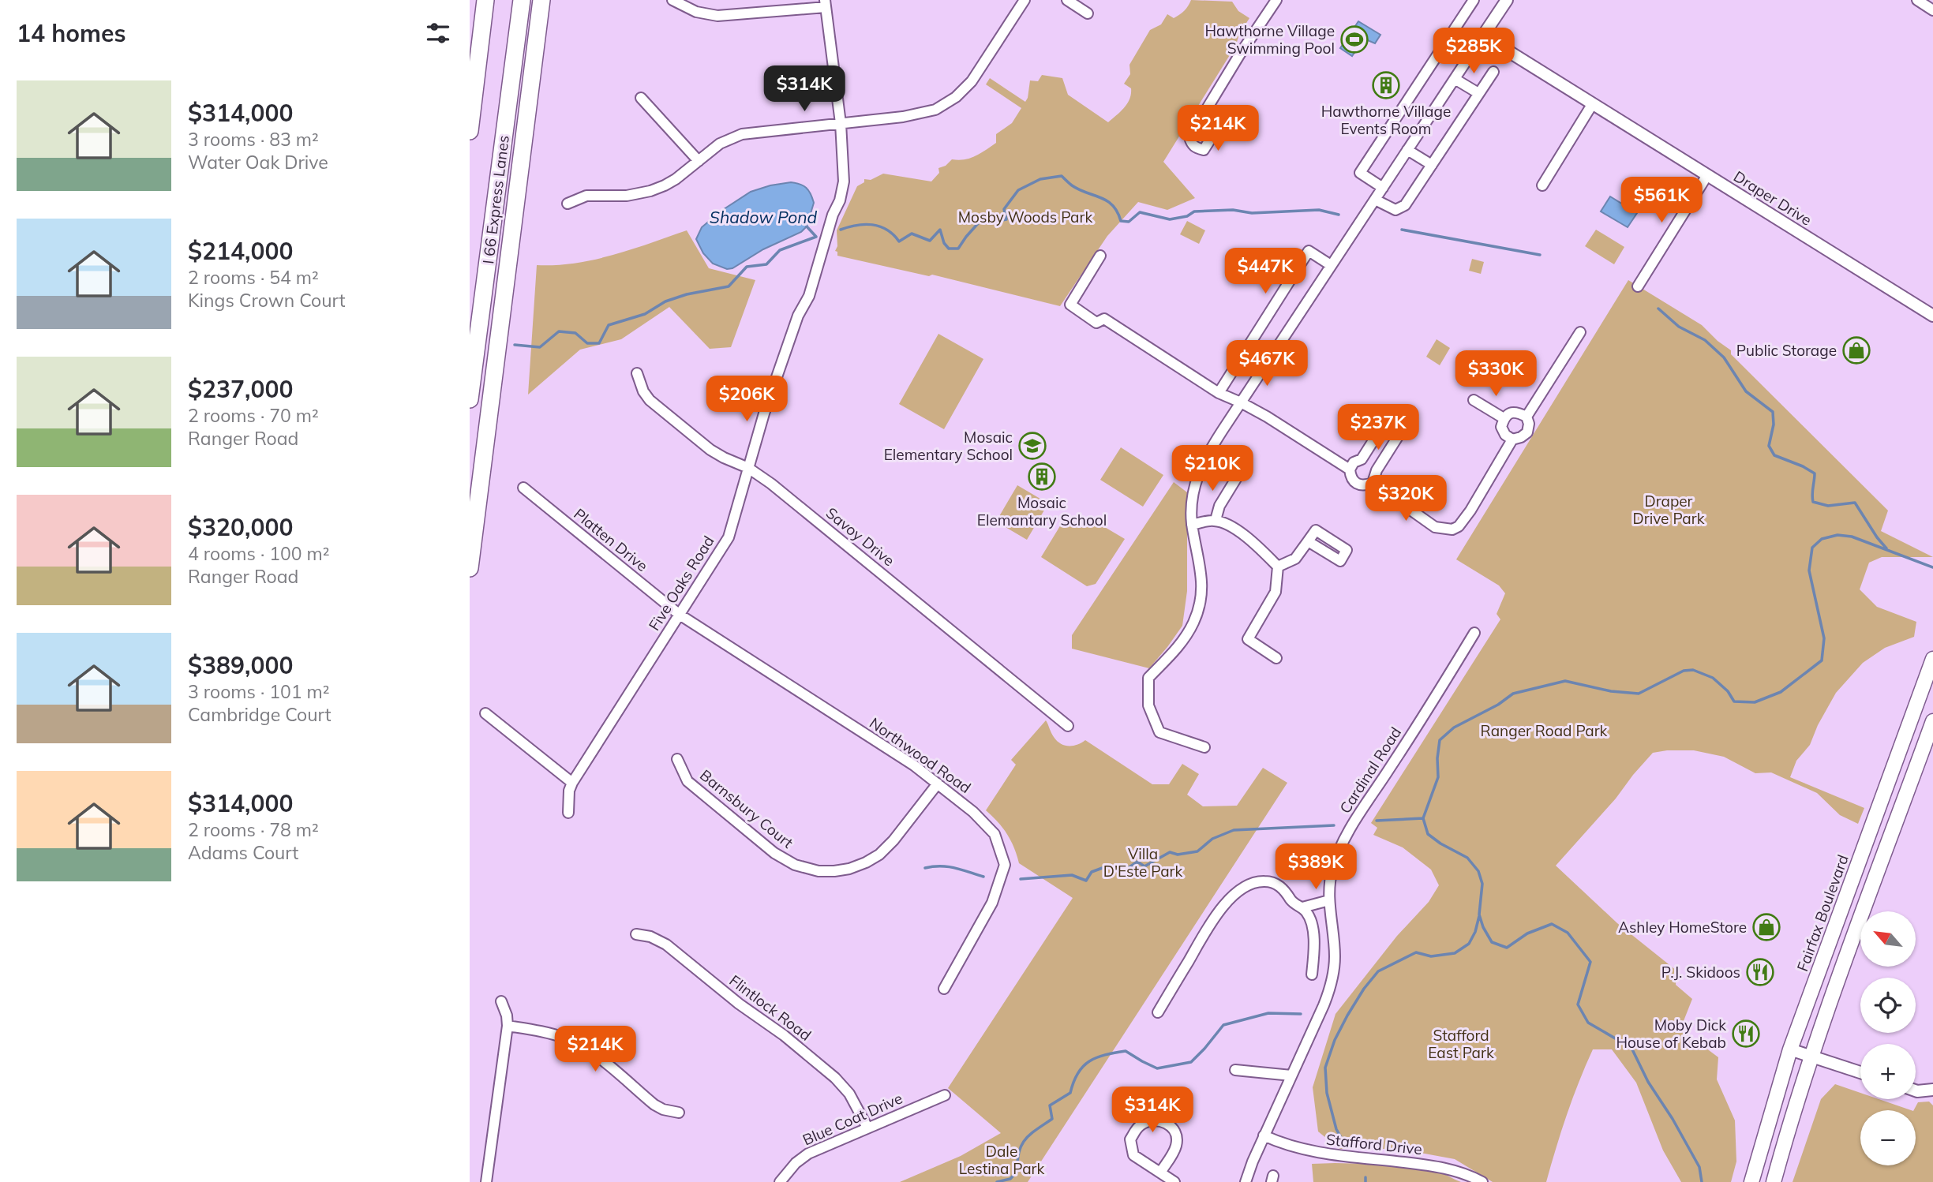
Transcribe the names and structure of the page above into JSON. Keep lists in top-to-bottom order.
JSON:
{
  "streets": {
    "highway": ["I 66 Express Lanes"],
    "main road": ["Fairfax Boulevard"],
    "street": [
      "Draper Drive",
      "Savoy Drive",
      "Platten Drive",
      "Five Oaks Road",
      "Northwood Road",
      "Cardinal Road",
      "Barnsbury Court",
      "Flintlock Road",
      "Blue Coat Drive",
      "Stafford Drive"
    ]
  },
  "crossings": [
    ["Savoy Drive", "Five Oaks Road"],
    ["Platten Drive", "Five Oaks Road"],
    ["Platten Drive", "Northwood Road"],
    ["Five Oaks Road", "Northwood Road"],
    ["Northwood Road", "Barnsbury Court"],
    ["Cardinal Road", "Stafford Drive"],
    ["Flintlock Road", "Blue Coat Drive"]
  ],
  "water": ["Shadow Pond"],
  "parks": [
    "Mosby Woods Park",
    "Draper Drive Park",
    "Ranger Road Park",
    "Villa D'Este Park",
    "Stafford East Park",
    "Dale Lestina Park"
  ],
  "places": {
    "sports": ["Hawthorne Village Swimming Pool"],
    "building": ["Hawthorne Village Events Room", "Mosaic Elemantary School"],
    "shop": ["Public Storage", "Ashley HomeStore"],
    "school or university": ["Mosaic Elementary School"],
    "restaurant": ["P.J. Skidoos", "Moby Dick House of Kebab"]
  },
  "north": "top left",
  "page": {
    "heading": "14 homes",
    "price": [
      "$285K",
      "$314K",
      "$214K",
      "$561K",
      "$447K",
      "$467K",
      "$330K",
      "$206K",
      "$237K",
      "$210K",
      "$320K",
      "$389K",
      "$214K",
      "$314K"
    ],
    "list": [
      {
        "name": "$314,000",
        "note": "3 rooms · 83 m² · Water Oak Drive"
      },
      {
        "name": "$214,000",
        "note": "2 rooms · 54 m² · Kings Crown Court"
      },
      {
        "name": "$237,000",
        "note": "2 rooms · 70 m² · Ranger Road"
      },
      {
        "name": "$320,000",
        "note": "4 rooms · 100 m² · Ranger Road"
      },
      {
        "name": "$389,000",
        "note": "3 rooms · 101 m² · Cambridge Court"
      },
      {
        "name": "$314,000",
        "note": "2 rooms · 78 m² · Adams Court"
      }
    ],
    "map_buttons": ["+", "−"]
  }
}
